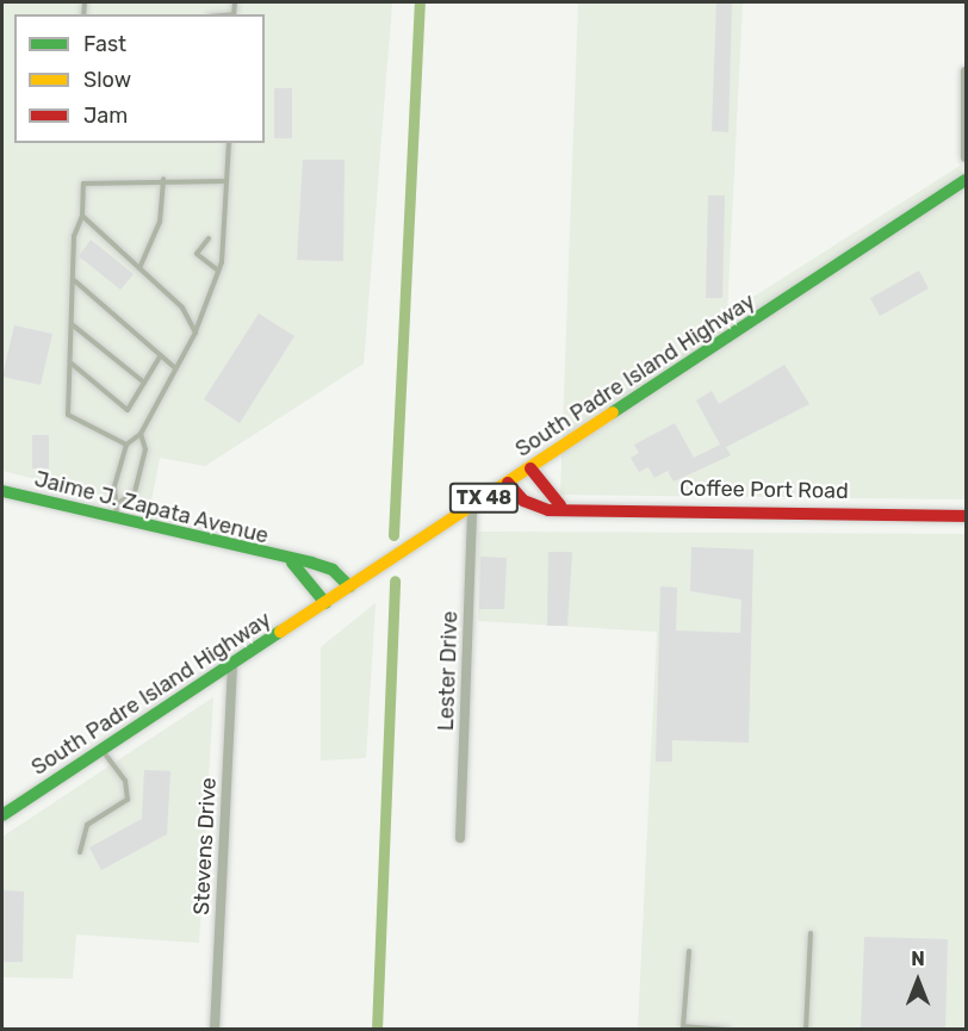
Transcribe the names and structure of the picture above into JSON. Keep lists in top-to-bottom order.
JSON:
{
  "streets": {
    "main road": [
      "South Padre Island Highway",
      "Coffee Port Road",
      "TX 48",
      "Jaime J. Zapata Avenue"
    ],
    "street": ["Lester Drive", "Stevens Drive"]
  },
  "crossings": [
    ["South Padre Island Highway", "Coffee Port Road"],
    ["South Padre Island Highway", "Jaime J. Zapata Avenue"],
    ["South Padre Island Highway", "Lester Drive"],
    ["South Padre Island Highway", "Stevens Drive"]
  ],
  "legend": ["Fast", "Slow", "Jam"],
  "north": "top"
}
